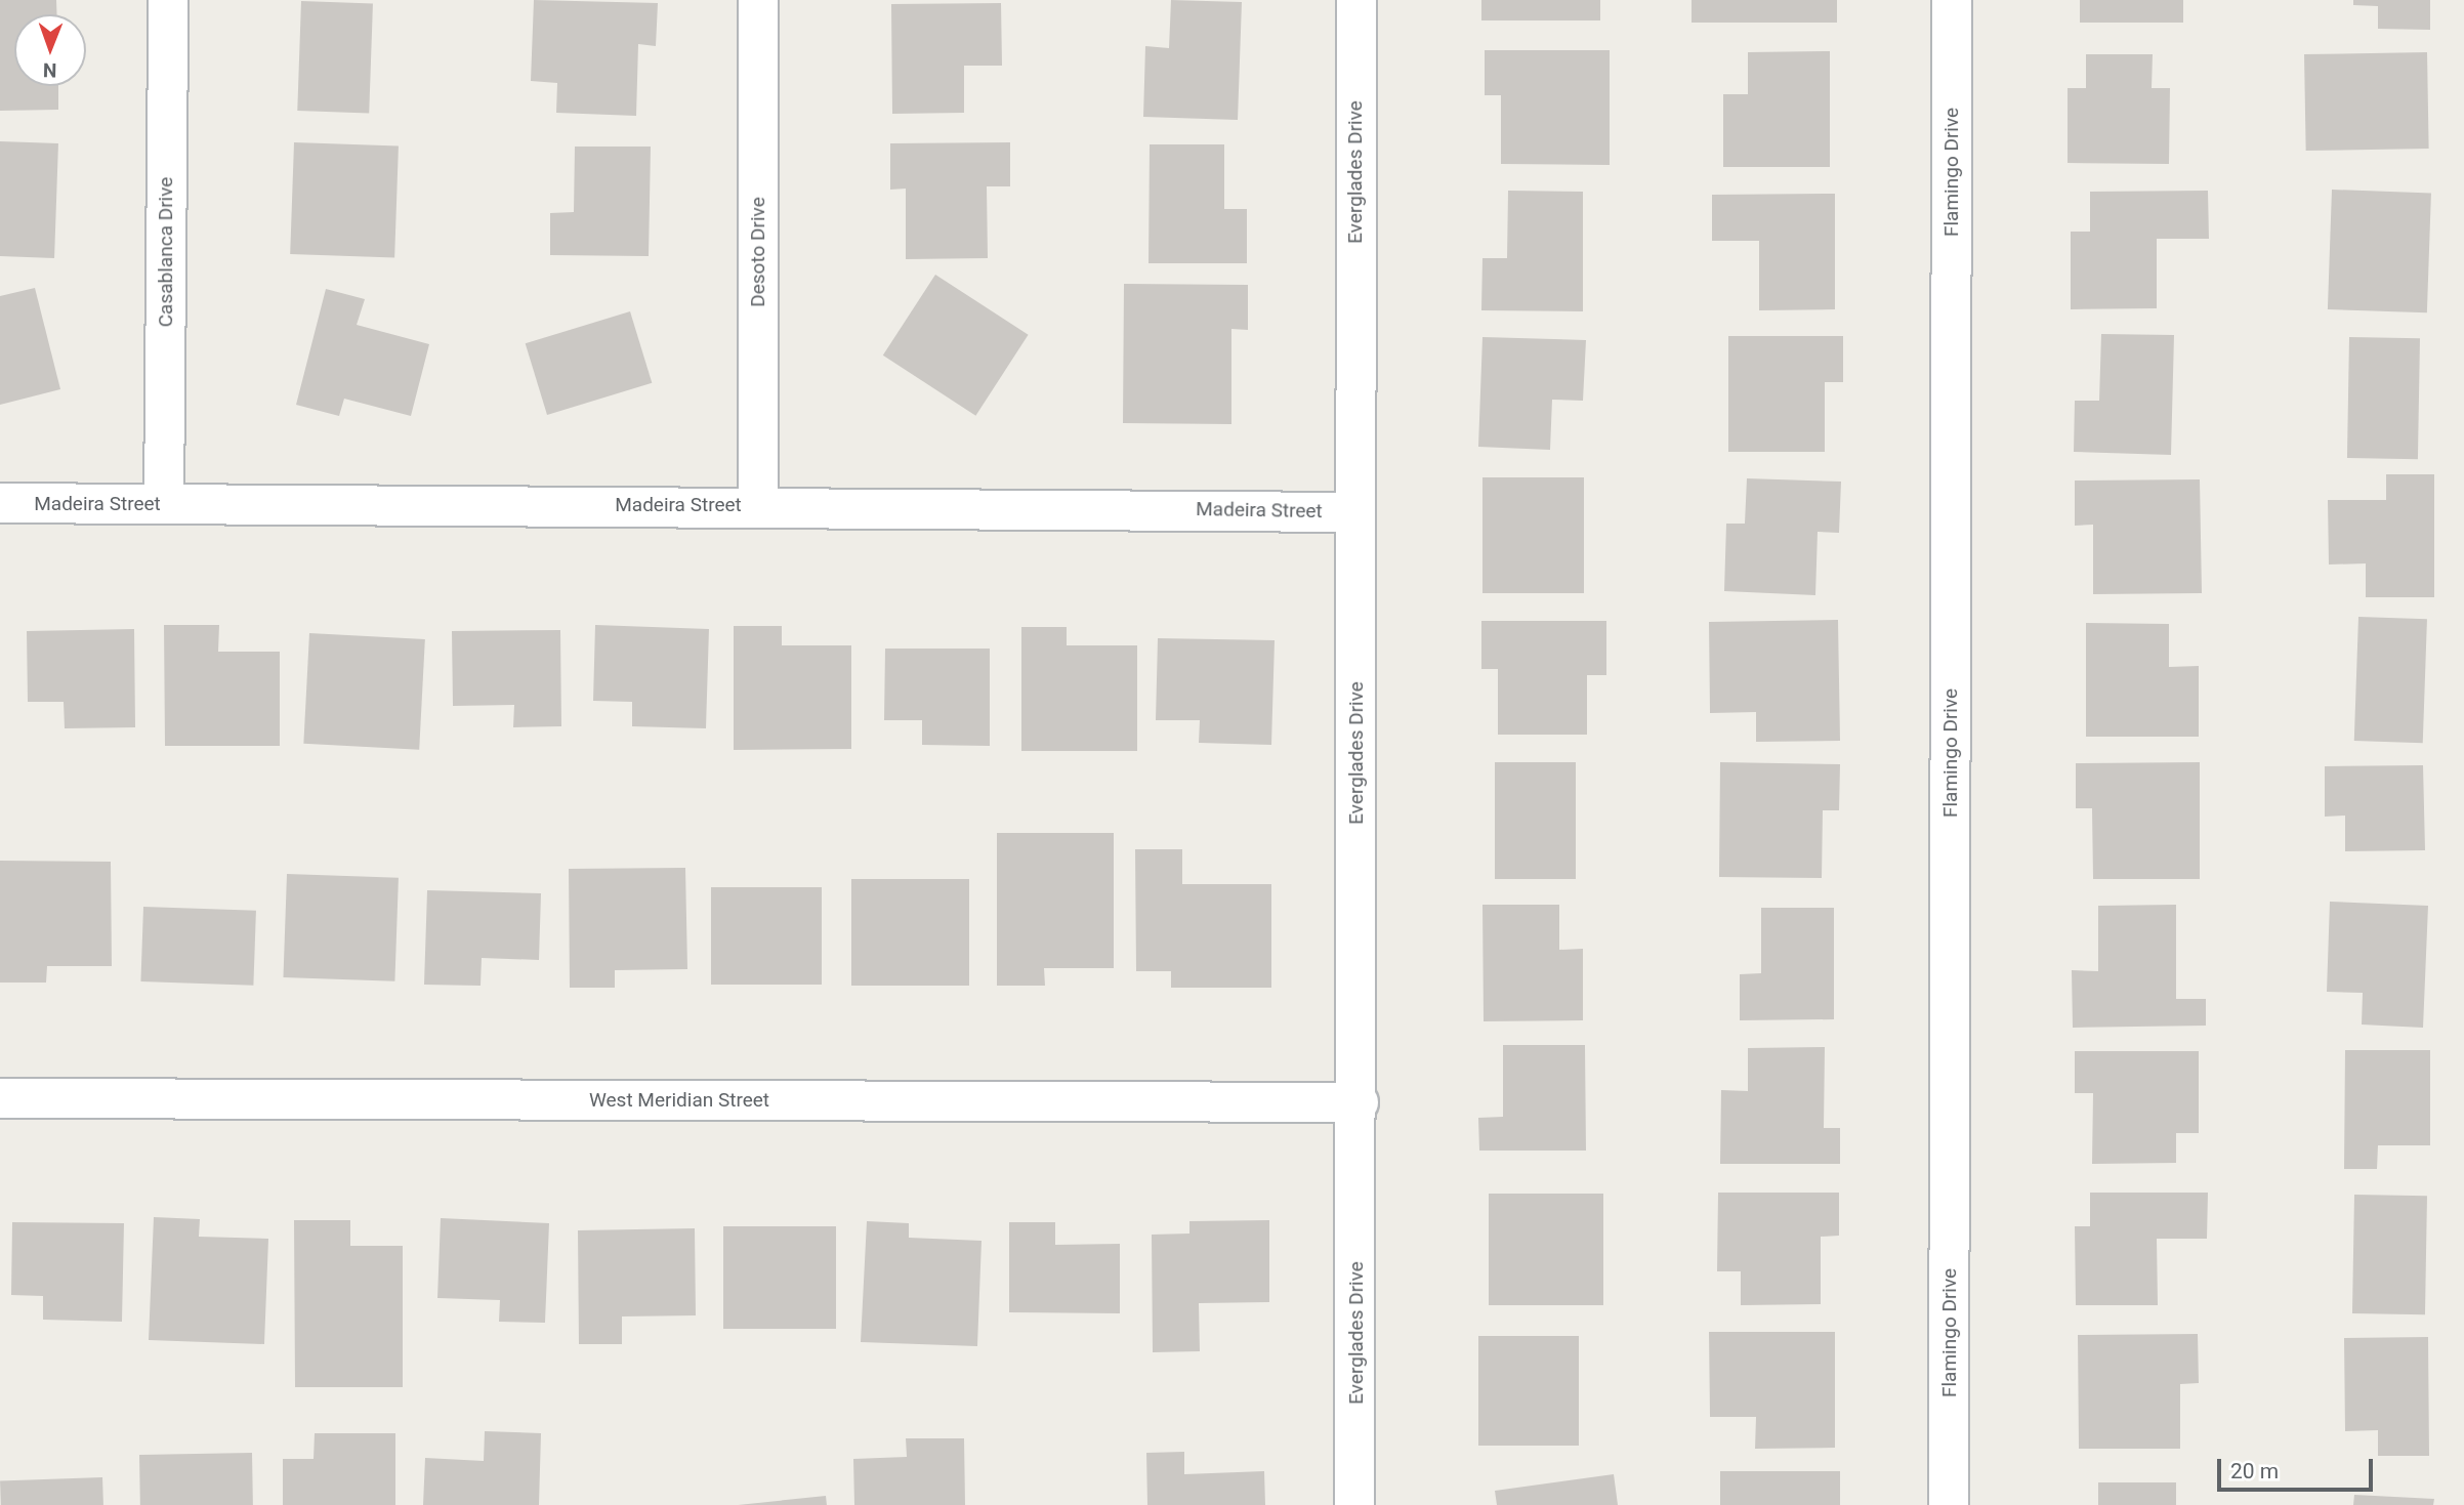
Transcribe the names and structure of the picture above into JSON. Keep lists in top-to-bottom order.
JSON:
{
  "streets": {
    "street": [
      "Everglades Drive",
      "Flamingo Drive",
      "Casablanca Drive",
      "Desoto Drive",
      "Madeira Street",
      "West Meridian Street"
    ]
  },
  "crossings": [
    ["Everglades Drive", "Madeira Street"],
    ["Everglades Drive", "West Meridian Street"],
    ["Casablanca Drive", "Madeira Street"],
    ["Desoto Drive", "Madeira Street"]
  ],
  "scale_bar": "20 m",
  "north": "bottom"
}
